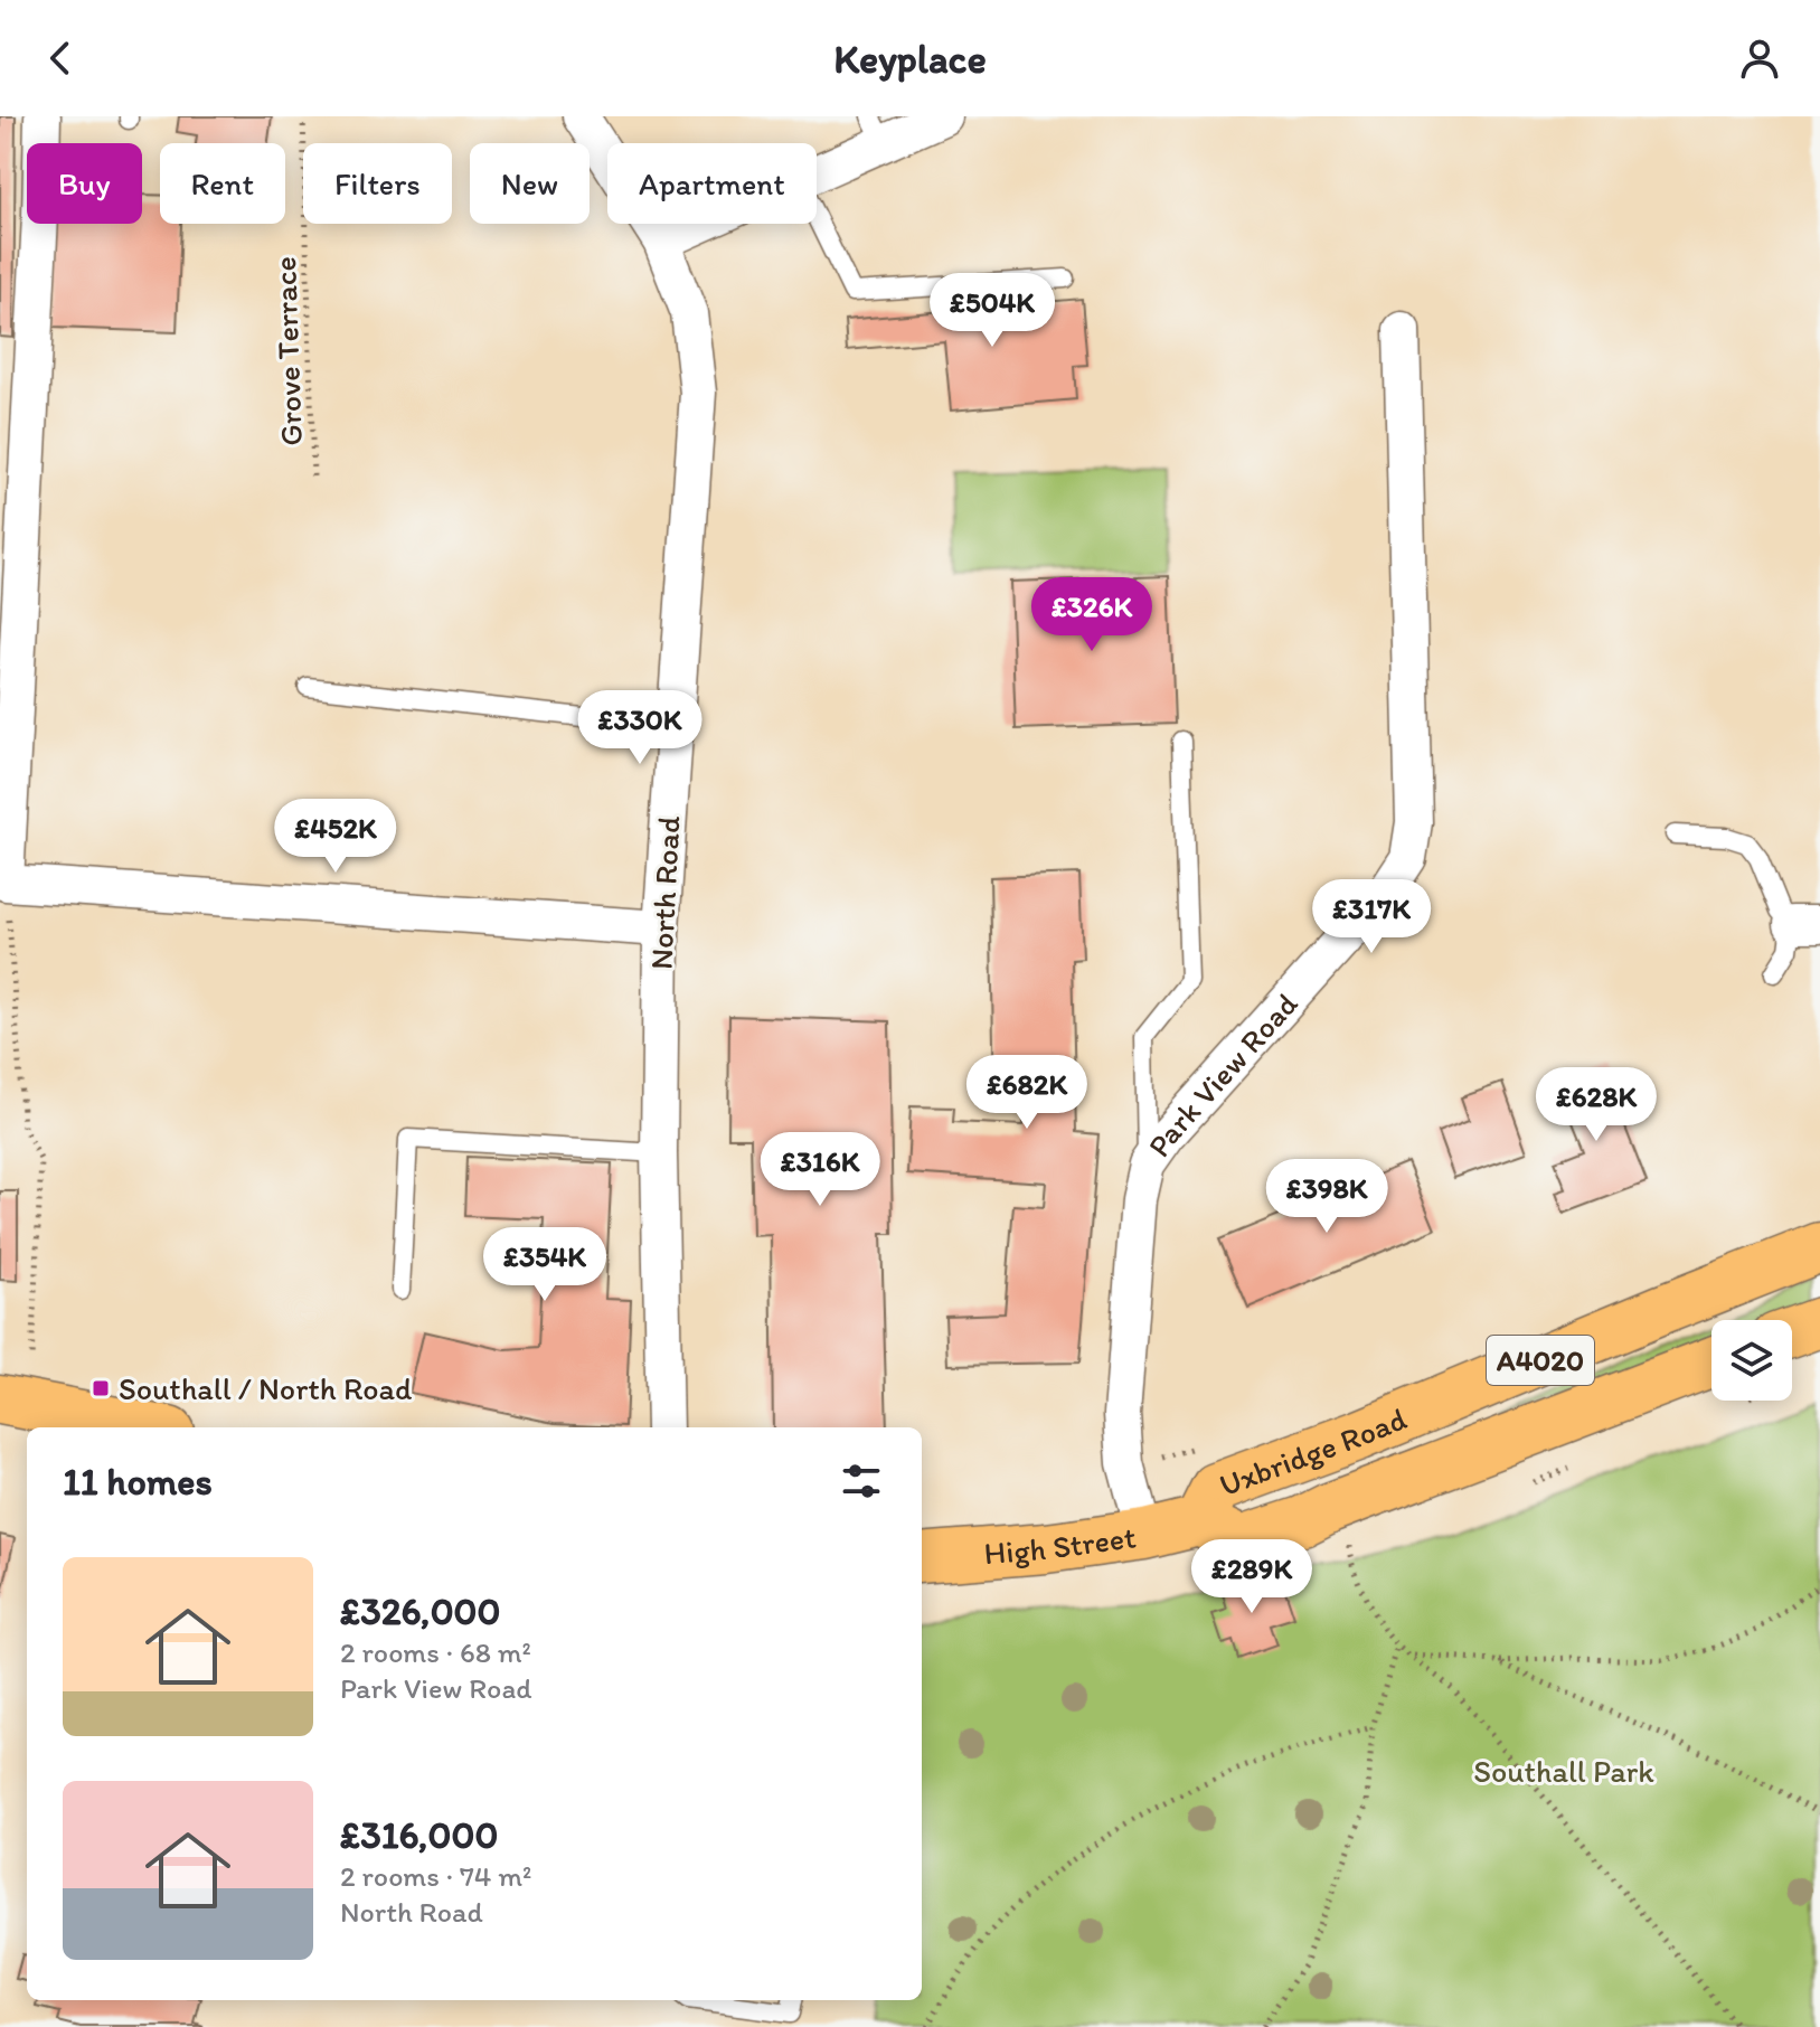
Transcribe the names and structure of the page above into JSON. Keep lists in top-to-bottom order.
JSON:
{
  "streets": {
    "main road": ["A4020", "Uxbridge Road", "High Street"],
    "street": ["North Road", "Park View Road"],
    "path": ["Grove Terrace"]
  },
  "crossings": [
    ["Park View Road", "High Street"],
    ["Uxbridge Road", "High Street"]
  ],
  "parks": ["Southall Park"],
  "places": {
    "transit": ["Southall / North Road"]
  },
  "page": {
    "header": "Keyplace",
    "chip": [
      "Buy",
      "Rent",
      "Filters",
      "New",
      "Apartment"
    ],
    "price": [
      "£504K",
      "£326K",
      "£330K",
      "£452K",
      "£317K",
      "£682K",
      "£628K",
      "£316K",
      "£398K",
      "£354K",
      "£289K"
    ],
    "heading": "11 homes",
    "list": [
      {
        "name": "£326,000",
        "note": "2 rooms · 68 m² · Park View Road"
      },
      {
        "name": "£316,000",
        "note": "2 rooms · 74 m² · North Road"
      }
    ]
  }
}
